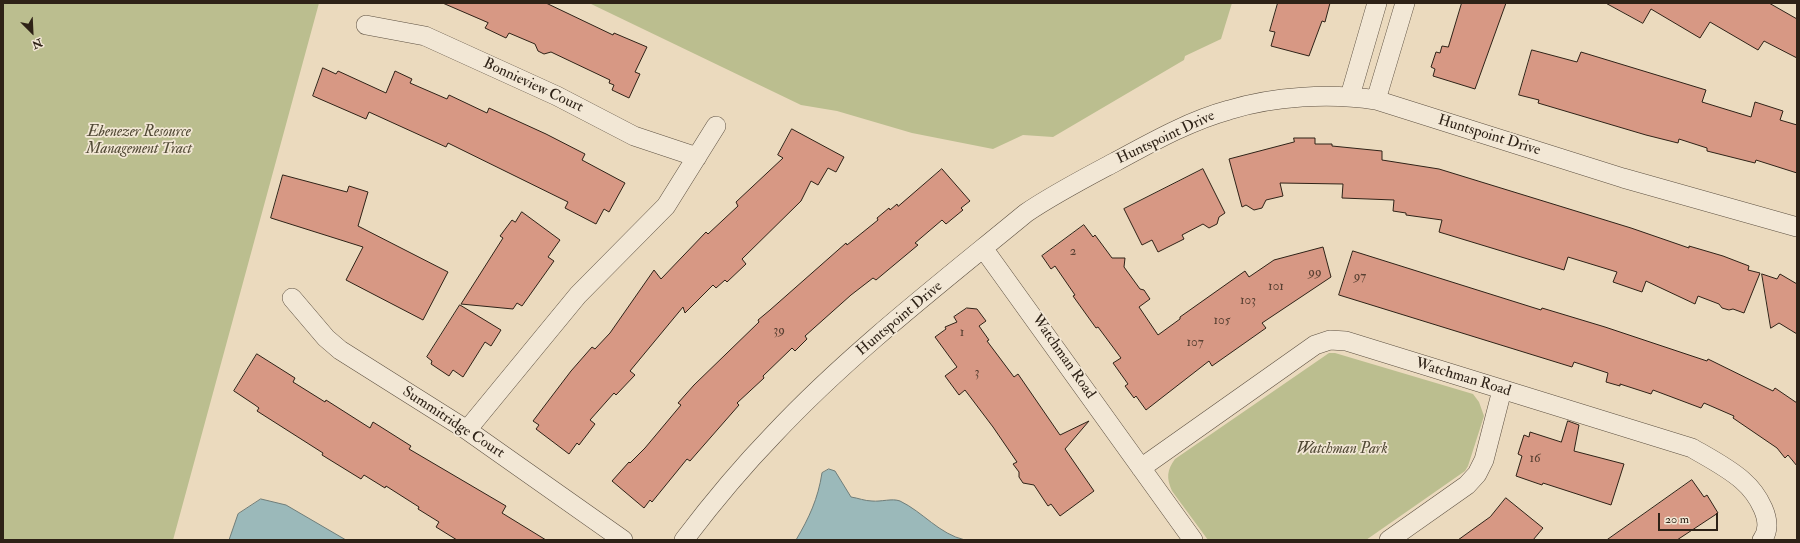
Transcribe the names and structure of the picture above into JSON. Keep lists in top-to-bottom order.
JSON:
{
  "streets": {
    "street": [
      "Bonnieview Court",
      "Huntspoint Drive",
      "Watchman Road",
      "Summitridge Court"
    ]
  },
  "crossings": [
    ["Huntspoint Drive", "Watchman Road"]
  ],
  "parks": ["Ebenezer Resource Management Tract", "Watchman Park"],
  "house_numbers": [
    "2",
    "99",
    "97",
    "101",
    "103",
    "105",
    "39",
    "1",
    "107",
    "3",
    "16"
  ],
  "scale_bar": "20 m",
  "north": "bottom right"
}
